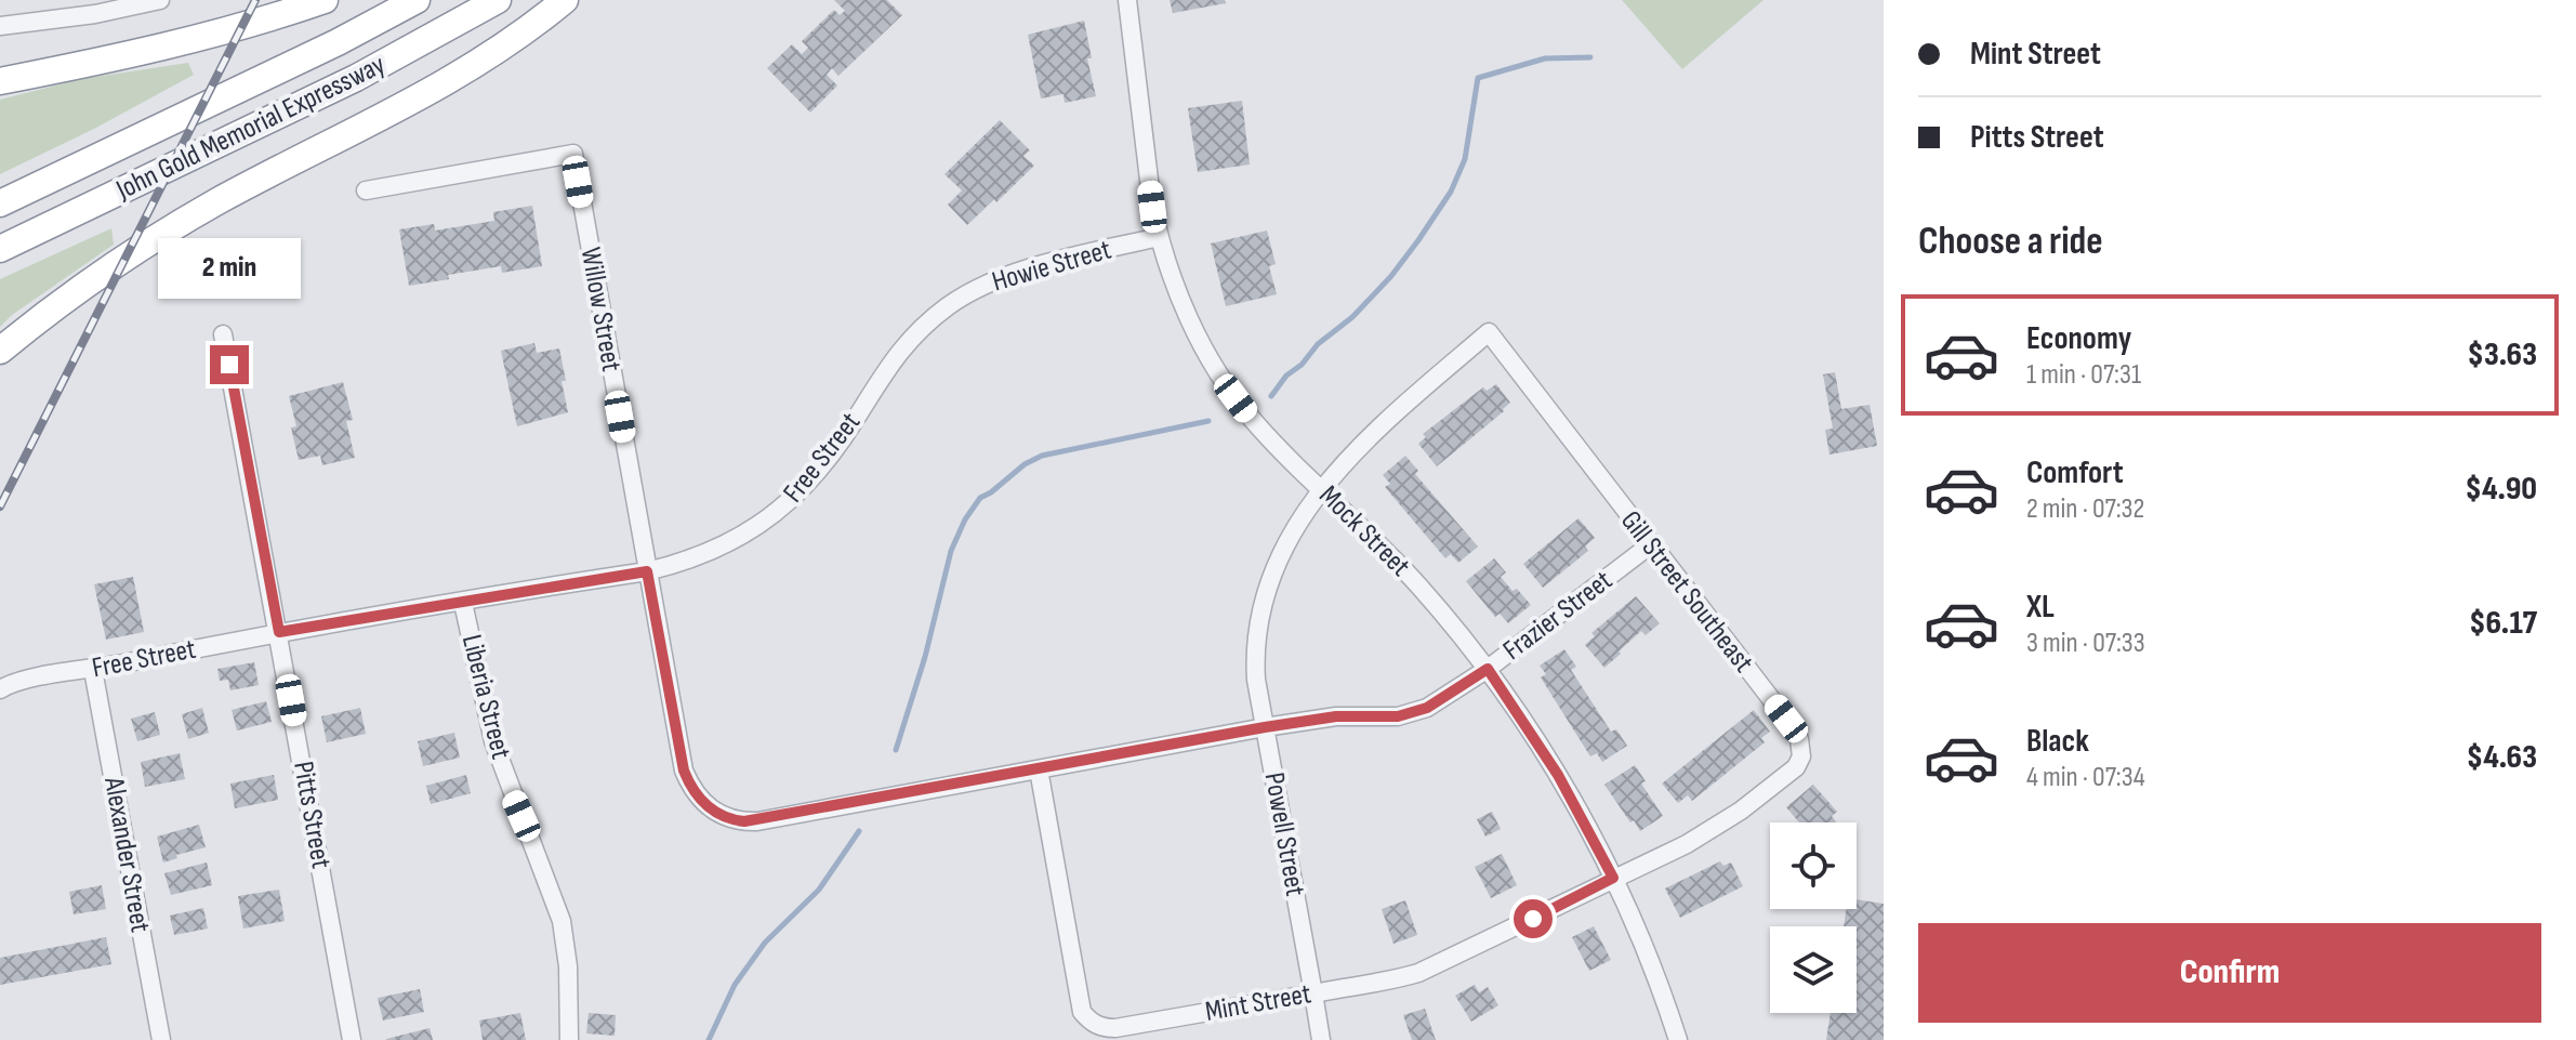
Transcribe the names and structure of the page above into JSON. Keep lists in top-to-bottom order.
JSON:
{
  "streets": {
    "highway": ["John Gold Memorial Expressway"],
    "street": [
      "Howie Street",
      "Willow Street",
      "Free Street",
      "Mock Street",
      "Gill Street Southeast",
      "Frazier Street",
      "Liberia Street",
      "Pitts Street",
      "Powell Street",
      "Alexander Street",
      "Mint Street"
    ]
  },
  "crossings": [
    ["Howie Street", "Free Street"],
    ["Howie Street", "Mock Street"],
    ["Willow Street", "Free Street"],
    ["Willow Street", "Frazier Street"],
    ["Free Street", "Liberia Street"],
    ["Free Street", "Pitts Street"],
    ["Free Street", "Alexander Street"],
    ["Mock Street", "Gill Street Southeast"],
    ["Mock Street", "Frazier Street"],
    ["Mock Street", "Powell Street"],
    ["Mock Street", "Mint Street"],
    ["Gill Street Southeast", "Frazier Street"],
    ["Gill Street Southeast", "Powell Street"],
    ["Gill Street Southeast", "Mint Street"],
    ["Frazier Street", "Powell Street"],
    ["Frazier Street", "Mint Street"],
    ["Powell Street", "Mint Street"]
  ],
  "page": {
    "banner": ["Mint Street", "Pitts Street"],
    "heading": "Choose a ride",
    "bubble": "2 min",
    "list": [
      {
        "name": "Economy",
        "note": "1 min · 07:31",
        "value": "$3.63"
      },
      {
        "name": "Comfort",
        "note": "2 min · 07:32",
        "value": "$4.90"
      },
      {
        "name": "XL",
        "note": "3 min · 07:33",
        "value": "$6.17"
      },
      {
        "name": "Black",
        "note": "4 min · 07:34",
        "value": "$4.63"
      }
    ],
    "buttons": "Confirm"
  }
}
